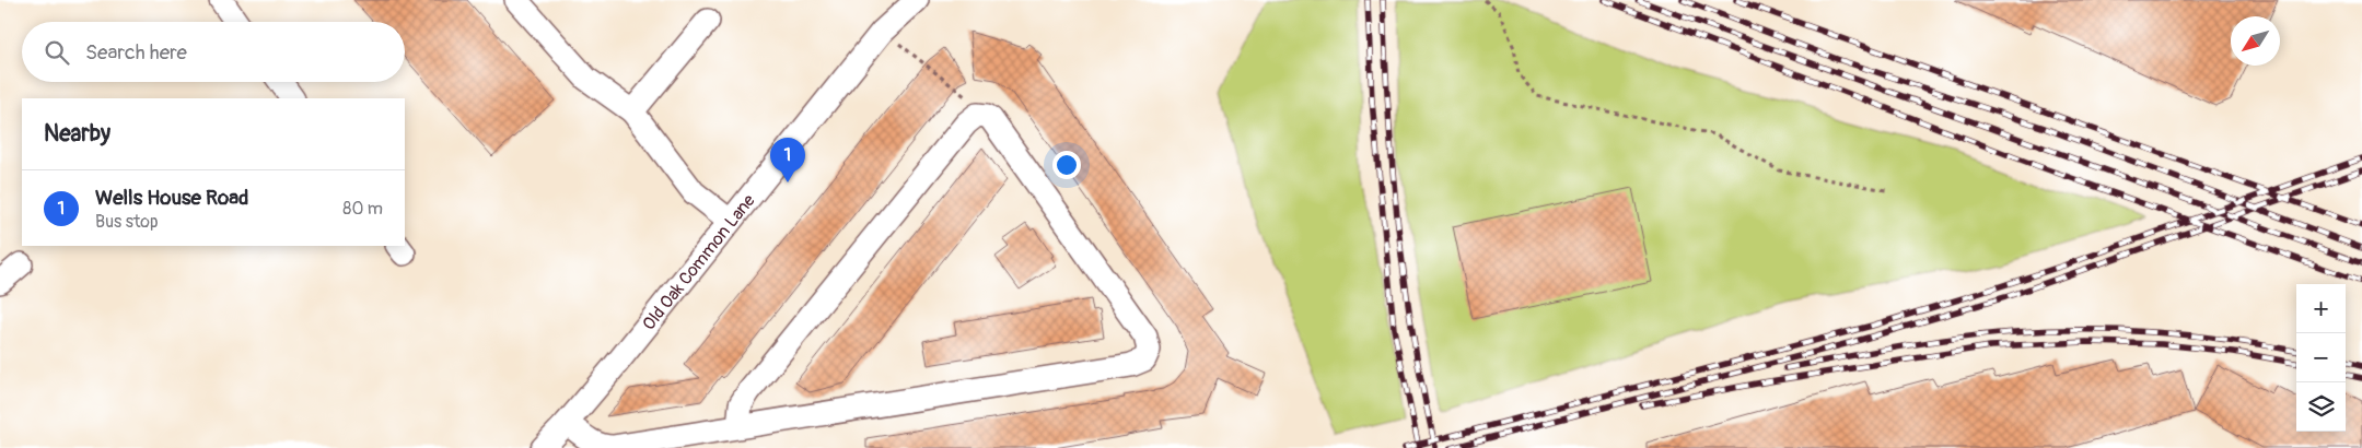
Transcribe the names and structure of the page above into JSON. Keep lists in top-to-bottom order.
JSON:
{
  "streets": {
    "street": ["Old Oak Common Lane"]
  },
  "north": "bottom left",
  "page": {
    "search": "Search here",
    "heading": "Nearby",
    "pins": "1",
    "list": [
      {
        "mark": "1",
        "name": "Wells House Road",
        "note": "Bus stop",
        "value": "80 m"
      }
    ],
    "map_buttons": ["+", "−"]
  }
}
